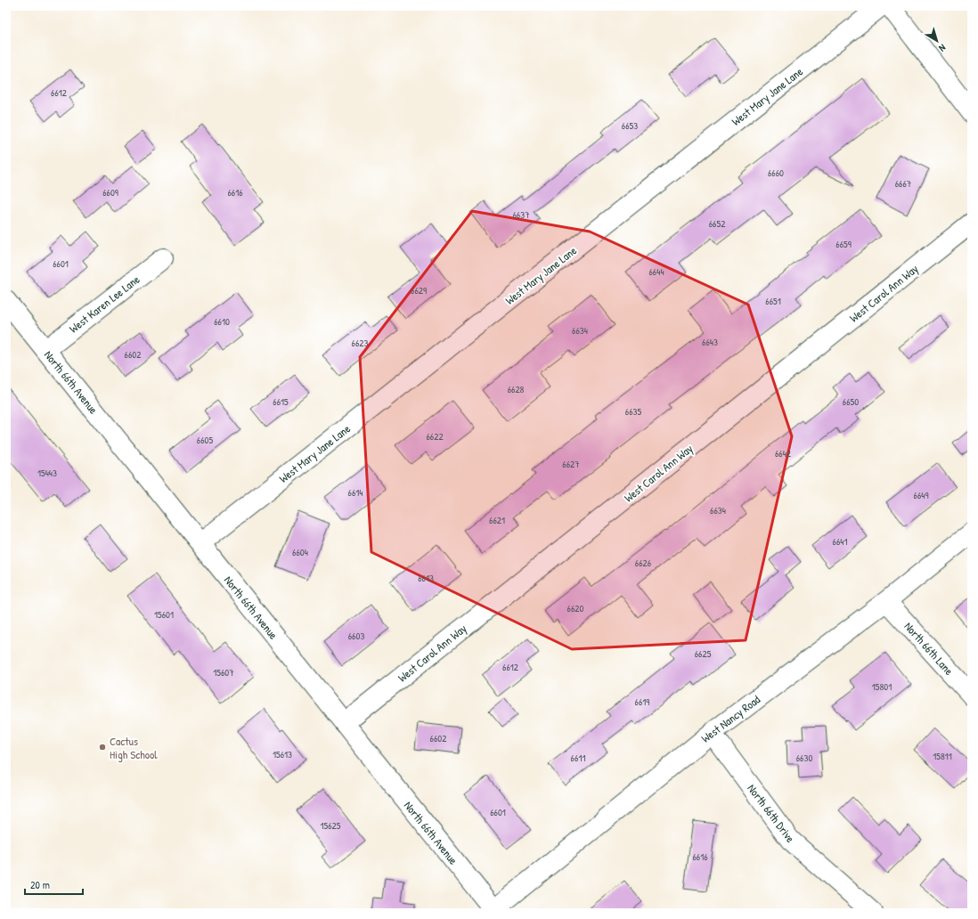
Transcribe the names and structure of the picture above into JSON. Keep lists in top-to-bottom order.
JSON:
{
  "streets": {
    "street": [
      "West Mary Jane Lane",
      "West Carol Ann Way",
      "West Karen Lee Lane",
      "North 66th Avenue",
      "North 66th Lane",
      "West Nancy Road",
      "North 66th Drive"
    ]
  },
  "crossings": [
    ["West Mary Jane Lane", "North 66th Avenue"],
    ["West Carol Ann Way", "North 66th Avenue"],
    ["West Karen Lee Lane", "North 66th Avenue"],
    ["North 66th Avenue", "West Nancy Road"],
    ["North 66th Lane", "West Nancy Road"],
    ["West Nancy Road", "North 66th Drive"]
  ],
  "places": ["Cactus High School"],
  "house_numbers": [
    "6612",
    "6653",
    "6660",
    "6667",
    "6609",
    "6616",
    "6637",
    "6652",
    "6659",
    "6601",
    "6644",
    "6629",
    "6651",
    "6610",
    "6634",
    "6643",
    "6623",
    "6602",
    "6628",
    "6615",
    "6650",
    "6635",
    "6622",
    "6605",
    "6642",
    "6627",
    "15443",
    "6614",
    "6649",
    "6634",
    "6621",
    "6641",
    "6604",
    "6626",
    "6613",
    "6620",
    "15601",
    "6603",
    "6625",
    "6612",
    "15607",
    "15801",
    "6619",
    "6602",
    "15613",
    "15811",
    "6611",
    "6630",
    "6601",
    "15625",
    "6616"
  ],
  "scale_bar": "20 m",
  "north": "bottom right"
}
